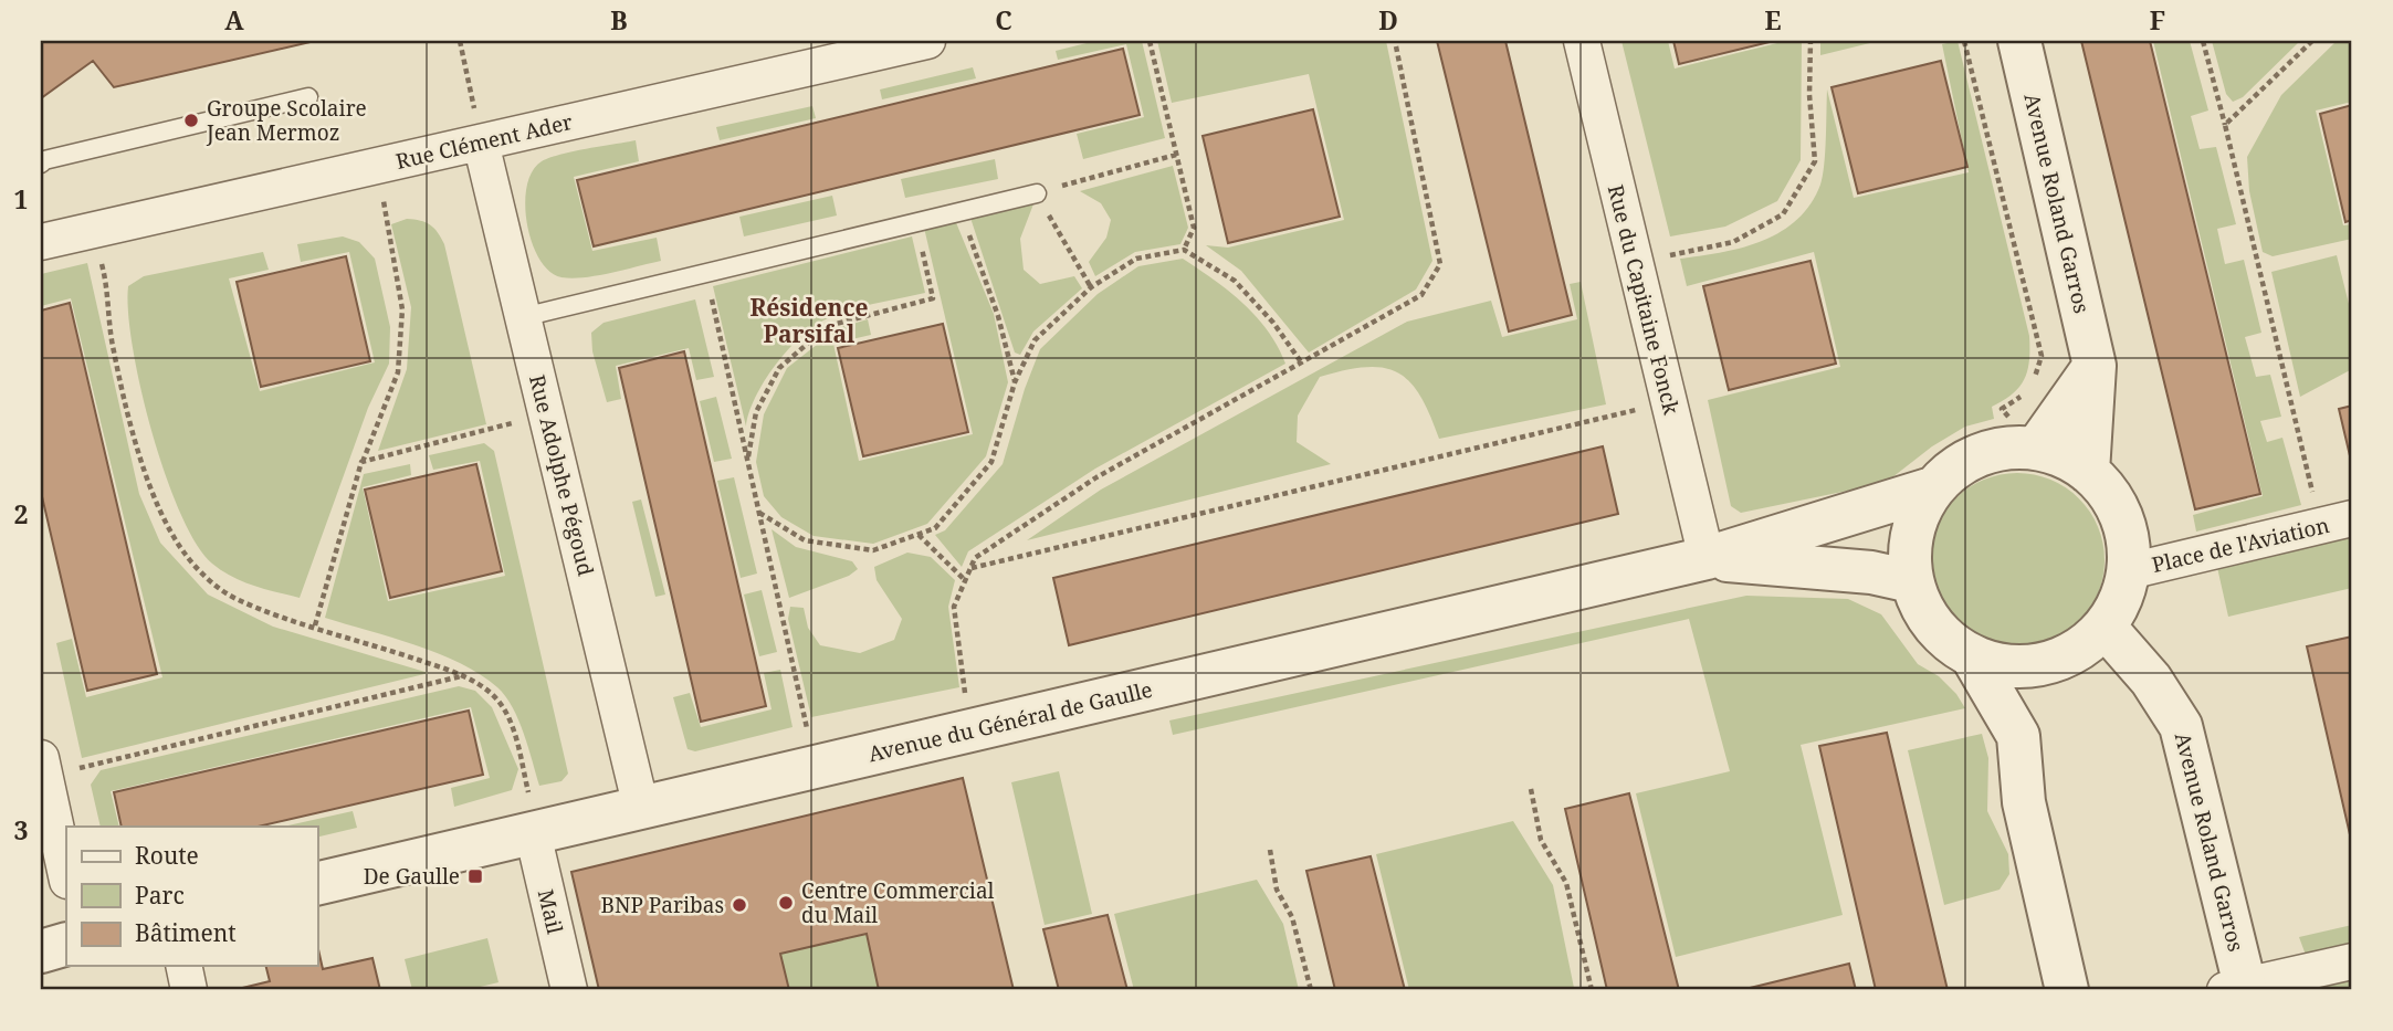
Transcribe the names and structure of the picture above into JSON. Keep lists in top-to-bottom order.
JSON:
{
  "streets": {
    "street": [
      "Rue Clément Ader",
      "Avenue Roland Garros",
      "Rue du Capitaine Fonck",
      "Rue Adolphe Pégoud",
      "Place de l'Aviation",
      "Avenue du Général de Gaulle",
      "Mail"
    ]
  },
  "crossings": [
    ["Rue Clément Ader", "Rue Adolphe Pégoud"],
    ["Avenue Roland Garros", "Place de l'Aviation"],
    ["Avenue Roland Garros", "Avenue du Général de Gaulle"],
    ["Rue du Capitaine Fonck", "Avenue du Général de Gaulle"],
    ["Rue Adolphe Pégoud", "Avenue du Général de Gaulle"],
    ["Place de l'Aviation", "Avenue du Général de Gaulle"],
    ["Avenue du Général de Gaulle", "Mail"]
  ],
  "districts": ["Résidence Parsifal"],
  "places": {
    "other": ["Groupe Scolaire Jean Mermoz", "Centre Commercial du Mail", "BNP Paribas"],
    "transit": ["De Gaulle"]
  },
  "legend": ["Route", "Parc", "Bâtiment"],
  "grid": {
    "columns": [
      "A",
      "B",
      "C",
      "D",
      "E",
      "F"
    ],
    "rows": ["1", "2", "3"]
  }
}
